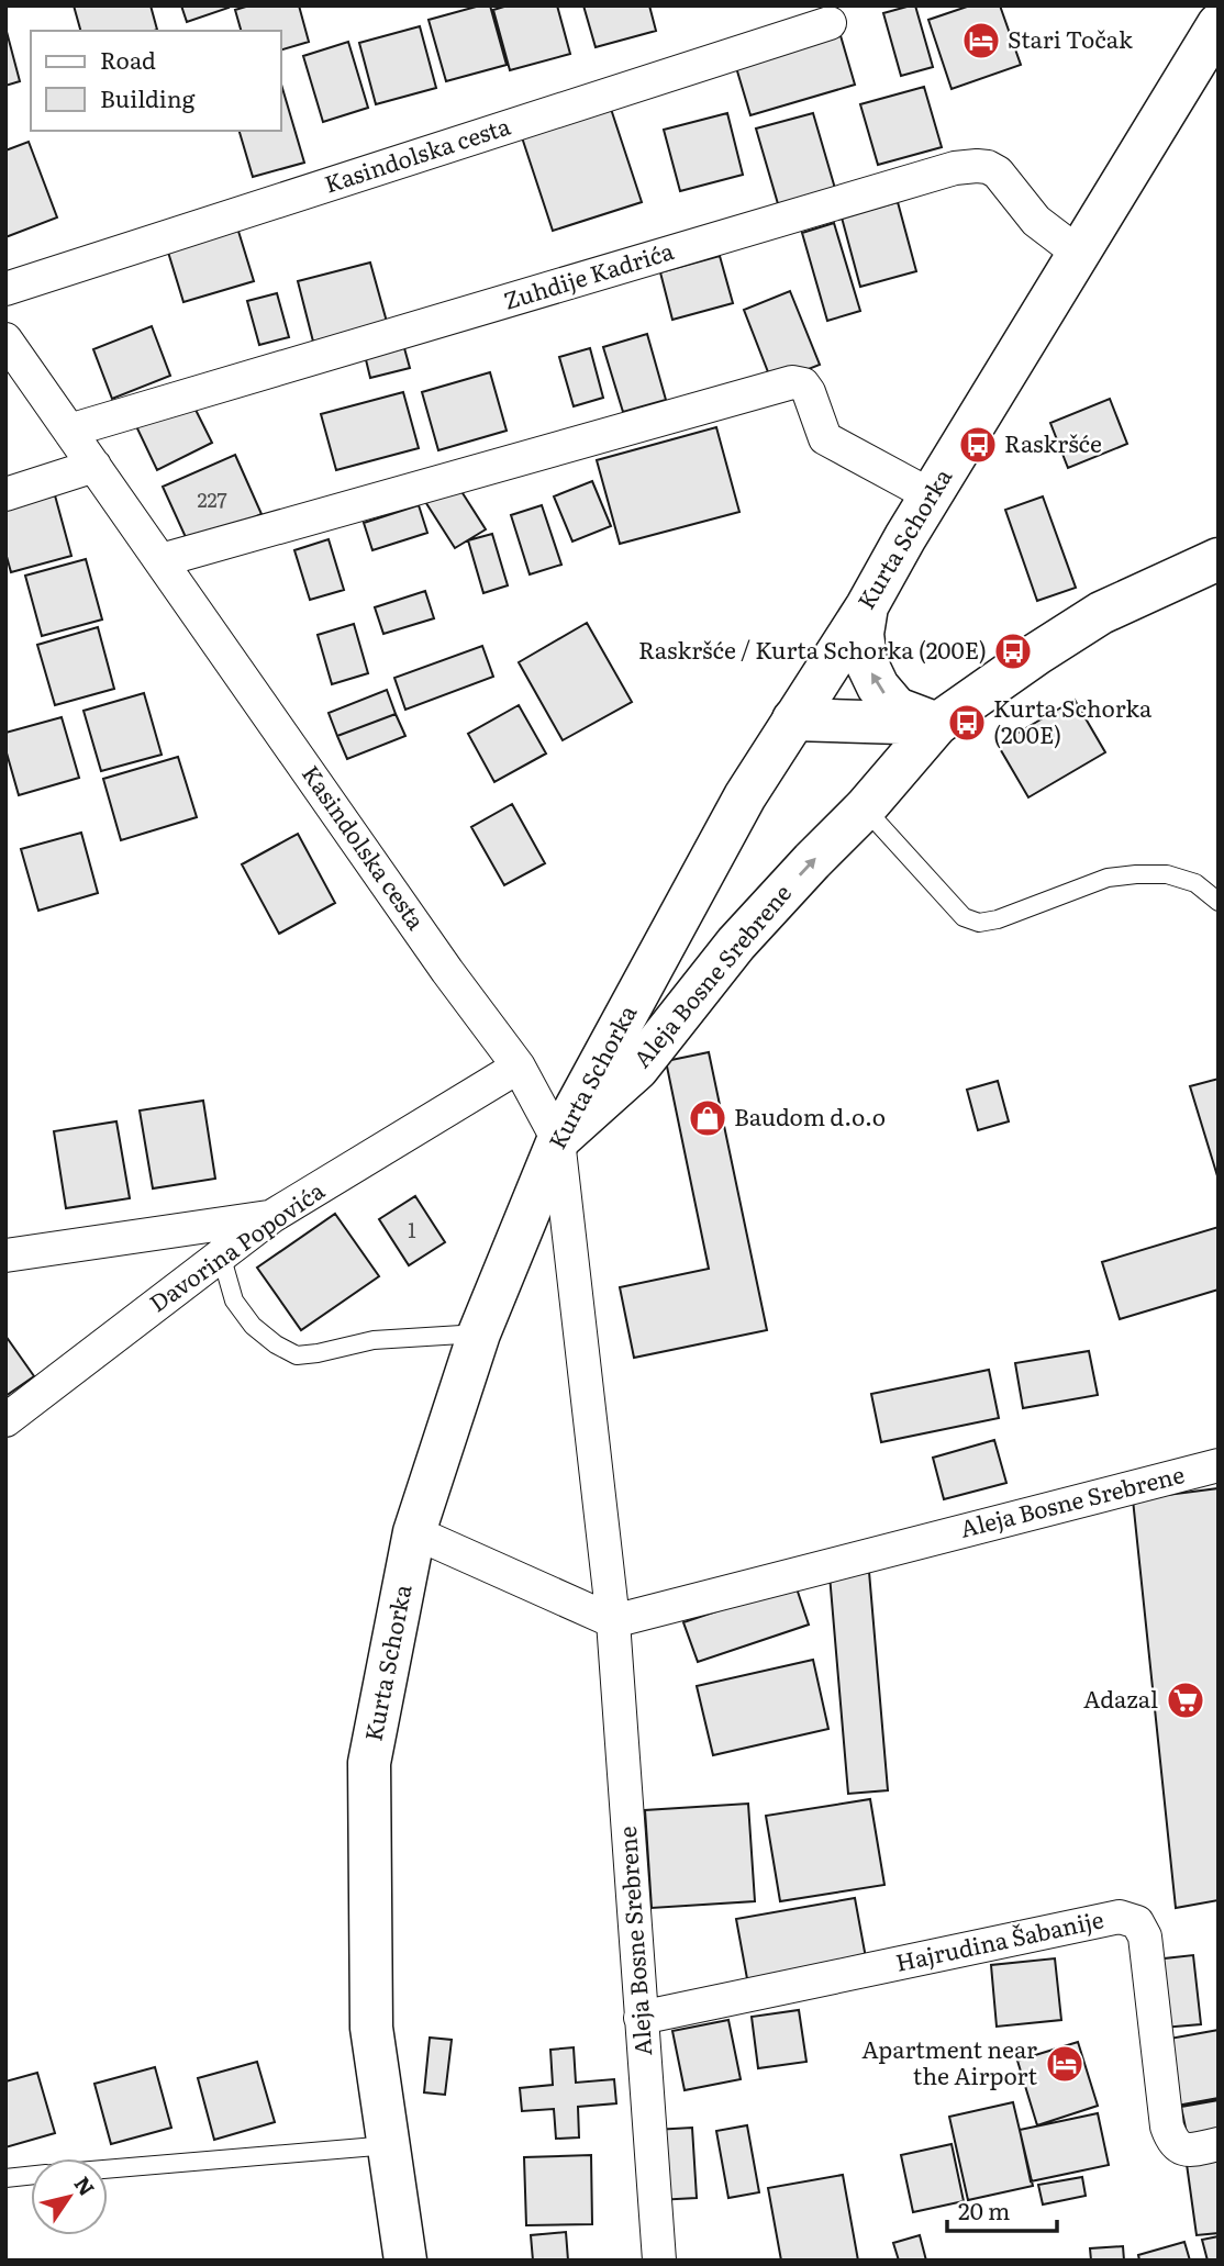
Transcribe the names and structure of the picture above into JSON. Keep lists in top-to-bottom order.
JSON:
{
  "streets": {
    "main road": ["Kurta Schorka", "Aleja Bosne Srebrene"],
    "street": [
      "Kasindolska cesta",
      "Zuhdije Kadrića",
      "Davorina Popovića",
      "Hajrudina Šabanije"
    ]
  },
  "crossings": [
    ["Kasindolska cesta", "Zuhdije Kadrića"],
    ["Kasindolska cesta", "Kurta Schorka"],
    ["Kasindolska cesta", "Aleja Bosne Srebrene"],
    ["Kasindolska cesta", "Davorina Popovića"],
    ["Zuhdije Kadrića", "Kurta Schorka"],
    ["Kurta Schorka", "Aleja Bosne Srebrene"],
    ["Aleja Bosne Srebrene", "Hajrudina Šabanije"]
  ],
  "places": {
    "hotel": ["Stari Točak", "Apartment near the Airport"],
    "bus stop": ["Raskršće", "Raskršće / Kurta Schorka (200E)", "Kurta Schorka (200E)"],
    "shop": ["Baudom d.o.o"],
    "supermarket": ["Adazal"]
  },
  "house_numbers": ["227", "1"],
  "legend": ["Road", "Building"],
  "scale_bar": "20 m",
  "north": "top right"
}
